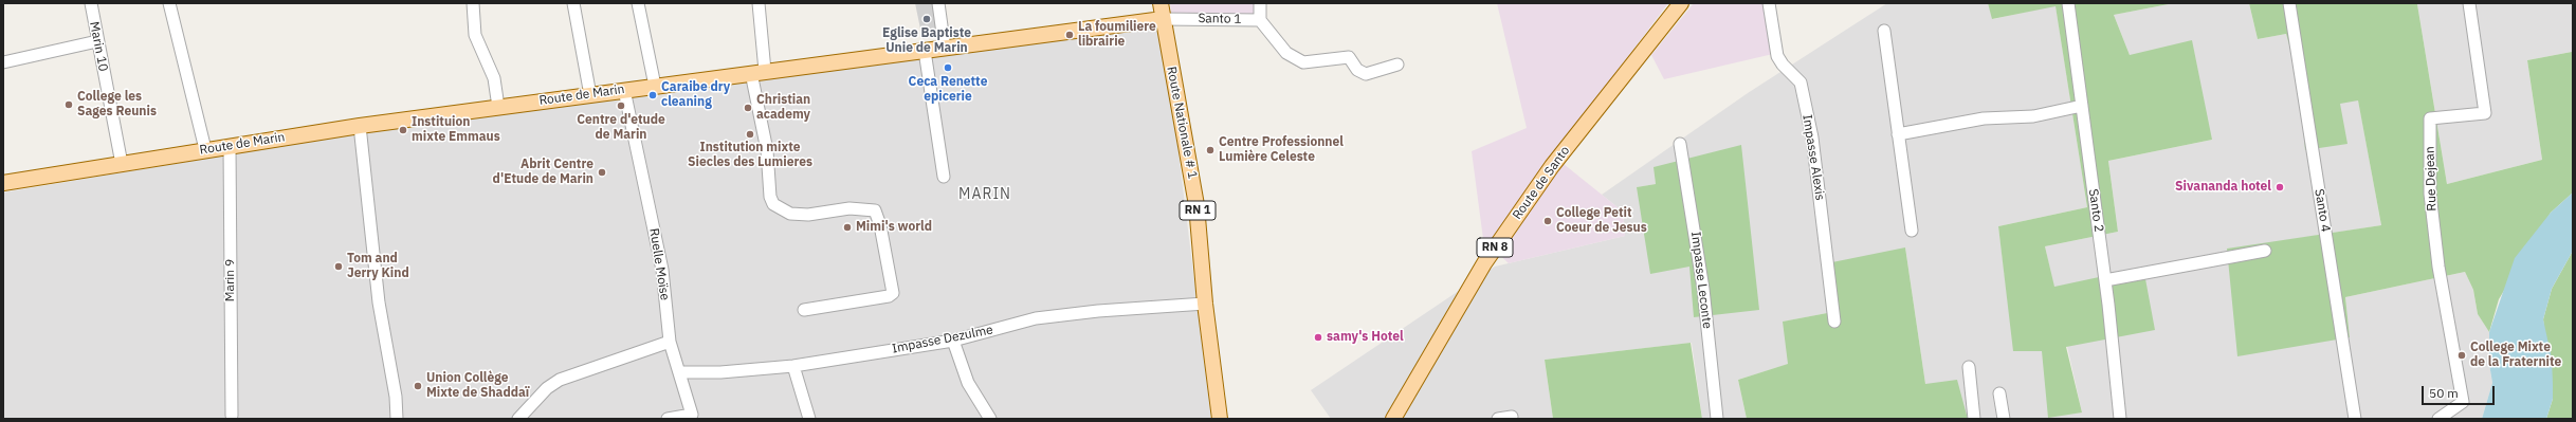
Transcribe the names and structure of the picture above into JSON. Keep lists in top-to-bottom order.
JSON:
{
  "streets": {
    "main road": [
      "Route de Marin",
      "Route Nationale # 1",
      "Route de Santo",
      "RN 1",
      "RN 8"
    ],
    "street": [
      "Santo 1",
      "Marin 10",
      "Impasse Alexis",
      "Rue Dejean",
      "Santo 2",
      "Santo 4",
      "Ruelle Moïse",
      "Marin 9",
      "Impasse Leconte",
      "Impasse Dezulme"
    ]
  },
  "crossings": [
    ["Santo 1", "Route de Marin"],
    ["Santo 1", "Route Nationale # 1"],
    ["Marin 10", "Route de Marin"],
    ["Route de Marin", "Route Nationale # 1"],
    ["Route de Marin", "Ruelle Moïse"],
    ["Route de Marin", "Marin 9"],
    ["Route Nationale # 1", "Impasse Dezulme"],
    ["Ruelle Moïse", "Impasse Dezulme"]
  ],
  "districts": ["MARIN"],
  "places": [
    "Eglise Baptiste Unie de Marin",
    "La foumiliere librairie",
    "Ceca Renette epicerie",
    "Caraibe dry cleaning",
    "College les Sages Reunis",
    "Centre d'etude de Marin",
    "Christian academy",
    "Instituion mixte Emmaus",
    "Institution mixte Siecles des Lumieres",
    "Centre Professionnel Lumière Celeste",
    "Abrit Centre d'Etude de Marin",
    "Sivananda hotel",
    "College Petit Coeur de Jesus",
    "Mimi's world",
    "Tom and Jerry Kind",
    "samy's Hotel",
    "College Mixte de la Fraternite",
    "Union Collège Mixte de Shaddaï"
  ],
  "scale_bar": "50 m"
}
